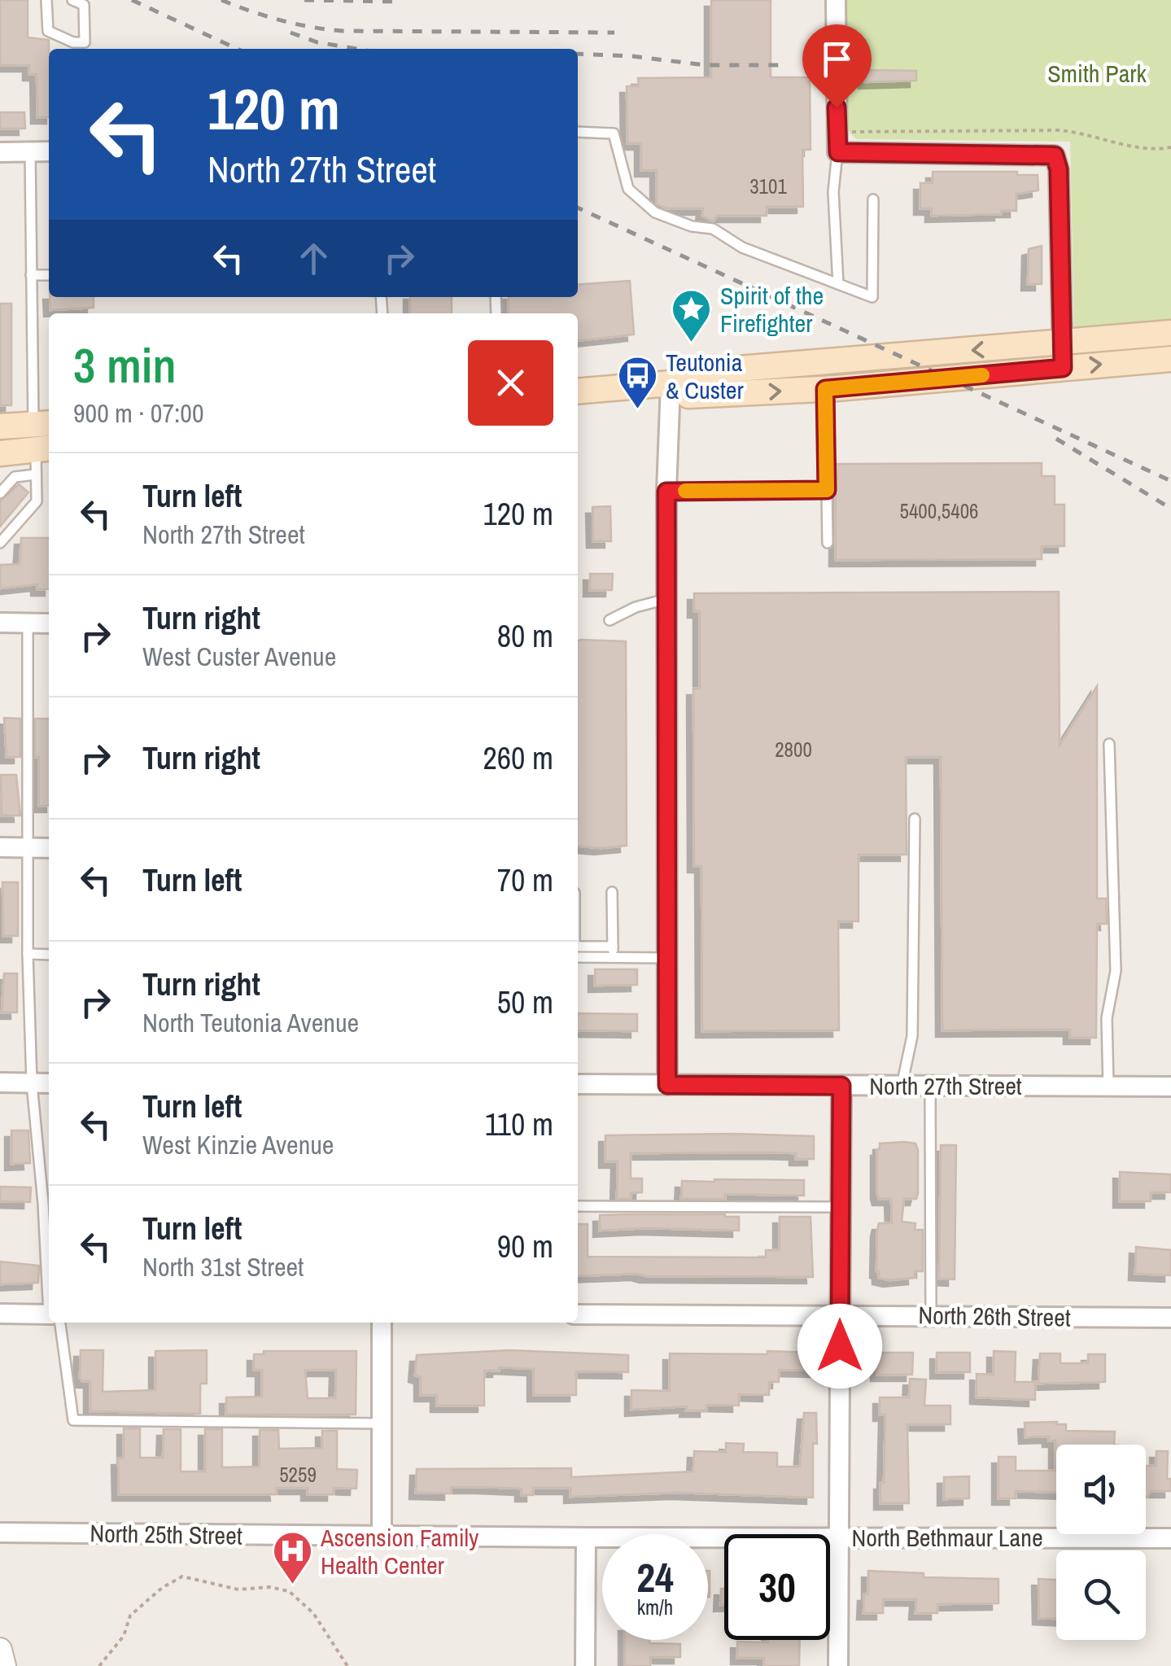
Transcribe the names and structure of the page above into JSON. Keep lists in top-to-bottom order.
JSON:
{
  "streets": {
    "street": [
      "North 27th Street",
      "North 26th Street",
      "North 25th Street",
      "North Bethmaur Lane"
    ]
  },
  "crossings": [
    ["North 25th Street", "North Bethmaur Lane"]
  ],
  "parks": ["Smith Park"],
  "places": {
    "place": ["Spirit of the Firefighter"],
    "bus stop": ["Teutonia & Custer"],
    "hospital": ["Ascension Family Health Center"]
  },
  "house_numbers": [
    "3101",
    "5400,5406",
    "2800",
    "5259"
  ],
  "page": {
    "turn": ["120 m", "North 27th Street"],
    "heading": ["3 min", "900 m · 07:00"],
    "list": [
      {
        "name": "Turn left",
        "note": "North 27th Street",
        "value": "120 m"
      },
      {
        "name": "Turn right",
        "note": "West Custer Avenue",
        "value": "80 m"
      },
      {
        "name": "Turn right",
        "value": "260 m"
      },
      {
        "name": "Turn left",
        "value": "70 m"
      },
      {
        "name": "Turn right",
        "note": "North Teutonia Avenue",
        "value": "50 m"
      },
      {
        "name": "Turn left",
        "note": "West Kinzie Avenue",
        "value": "110 m"
      },
      {
        "name": "Turn left",
        "note": "North 31st Street",
        "value": "90 m"
      }
    ],
    "speed": "24 km/h",
    "limit": "30"
  }
}
